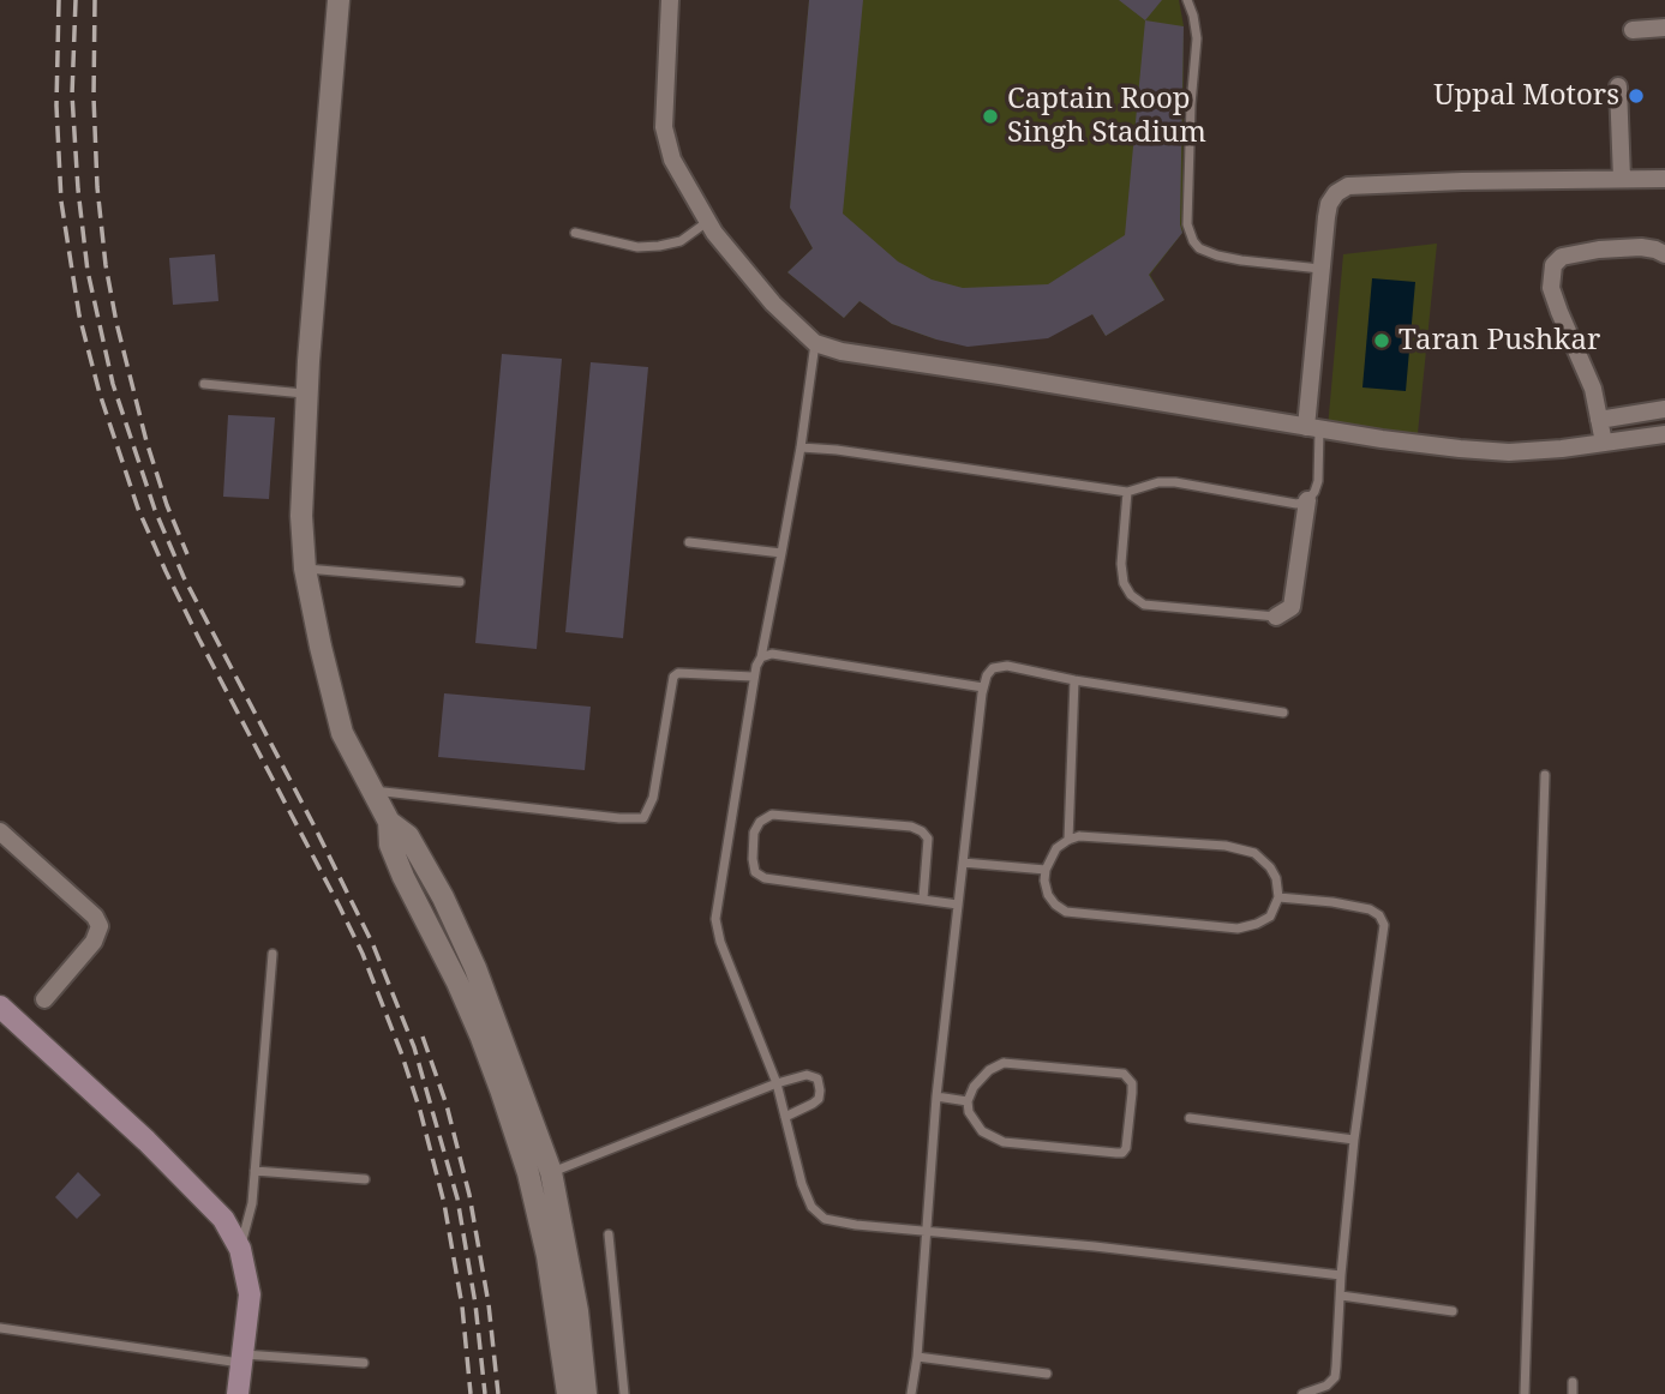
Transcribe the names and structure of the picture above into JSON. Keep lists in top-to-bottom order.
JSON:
{
  "places": ["Uppal Motors", "Captain Roop Singh Stadium", "Taran Pushkar"]
}
